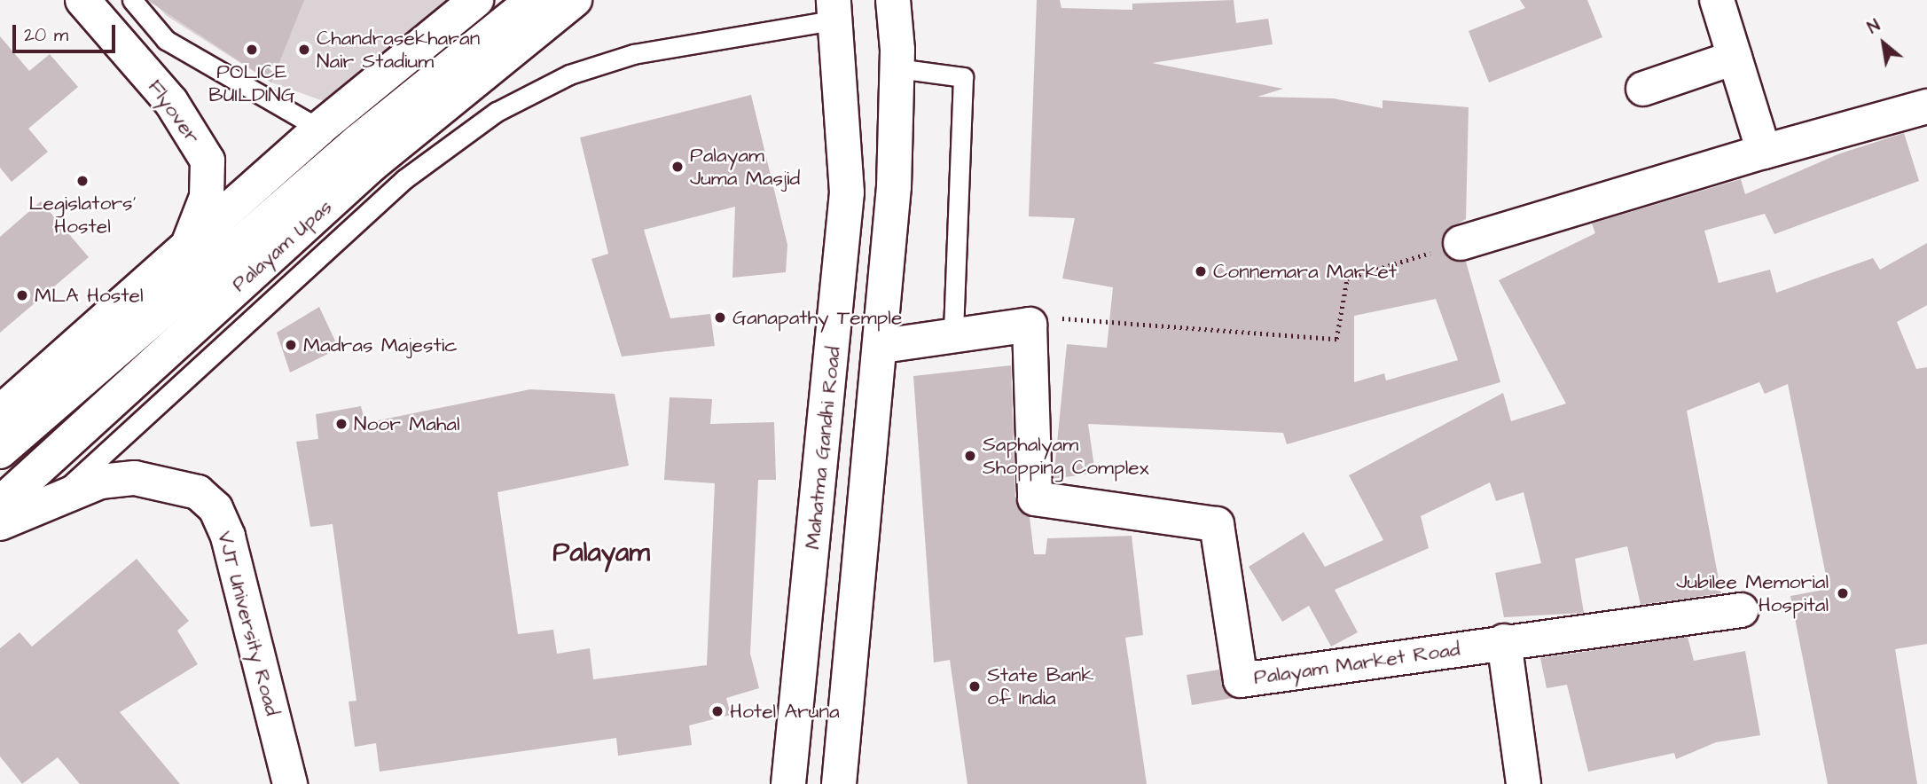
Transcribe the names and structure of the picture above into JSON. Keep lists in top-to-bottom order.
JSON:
{
  "streets": {
    "main road": [
      "Flyover",
      "Palayam Upas",
      "Mahatma Gandhi Road",
      "VJT University Road",
      "Palayam Market Road"
    ]
  },
  "districts": ["Palayam"],
  "places": [
    "POLICE BUILDING",
    "Chandrasekharan Nair Stadium",
    "Palayam Juma Masjid",
    "Legislators' Hostel",
    "Connemara Market",
    "MLA Hostel",
    "Ganapathy Temple",
    "Madras Majestic",
    "Noor Mahal",
    "Saphalyam Shopping Complex",
    "Jubilee Memorial Hospital",
    "State Bank of India",
    "Hotel Aruna"
  ],
  "scale_bar": "20 m",
  "north": "top left"
}
